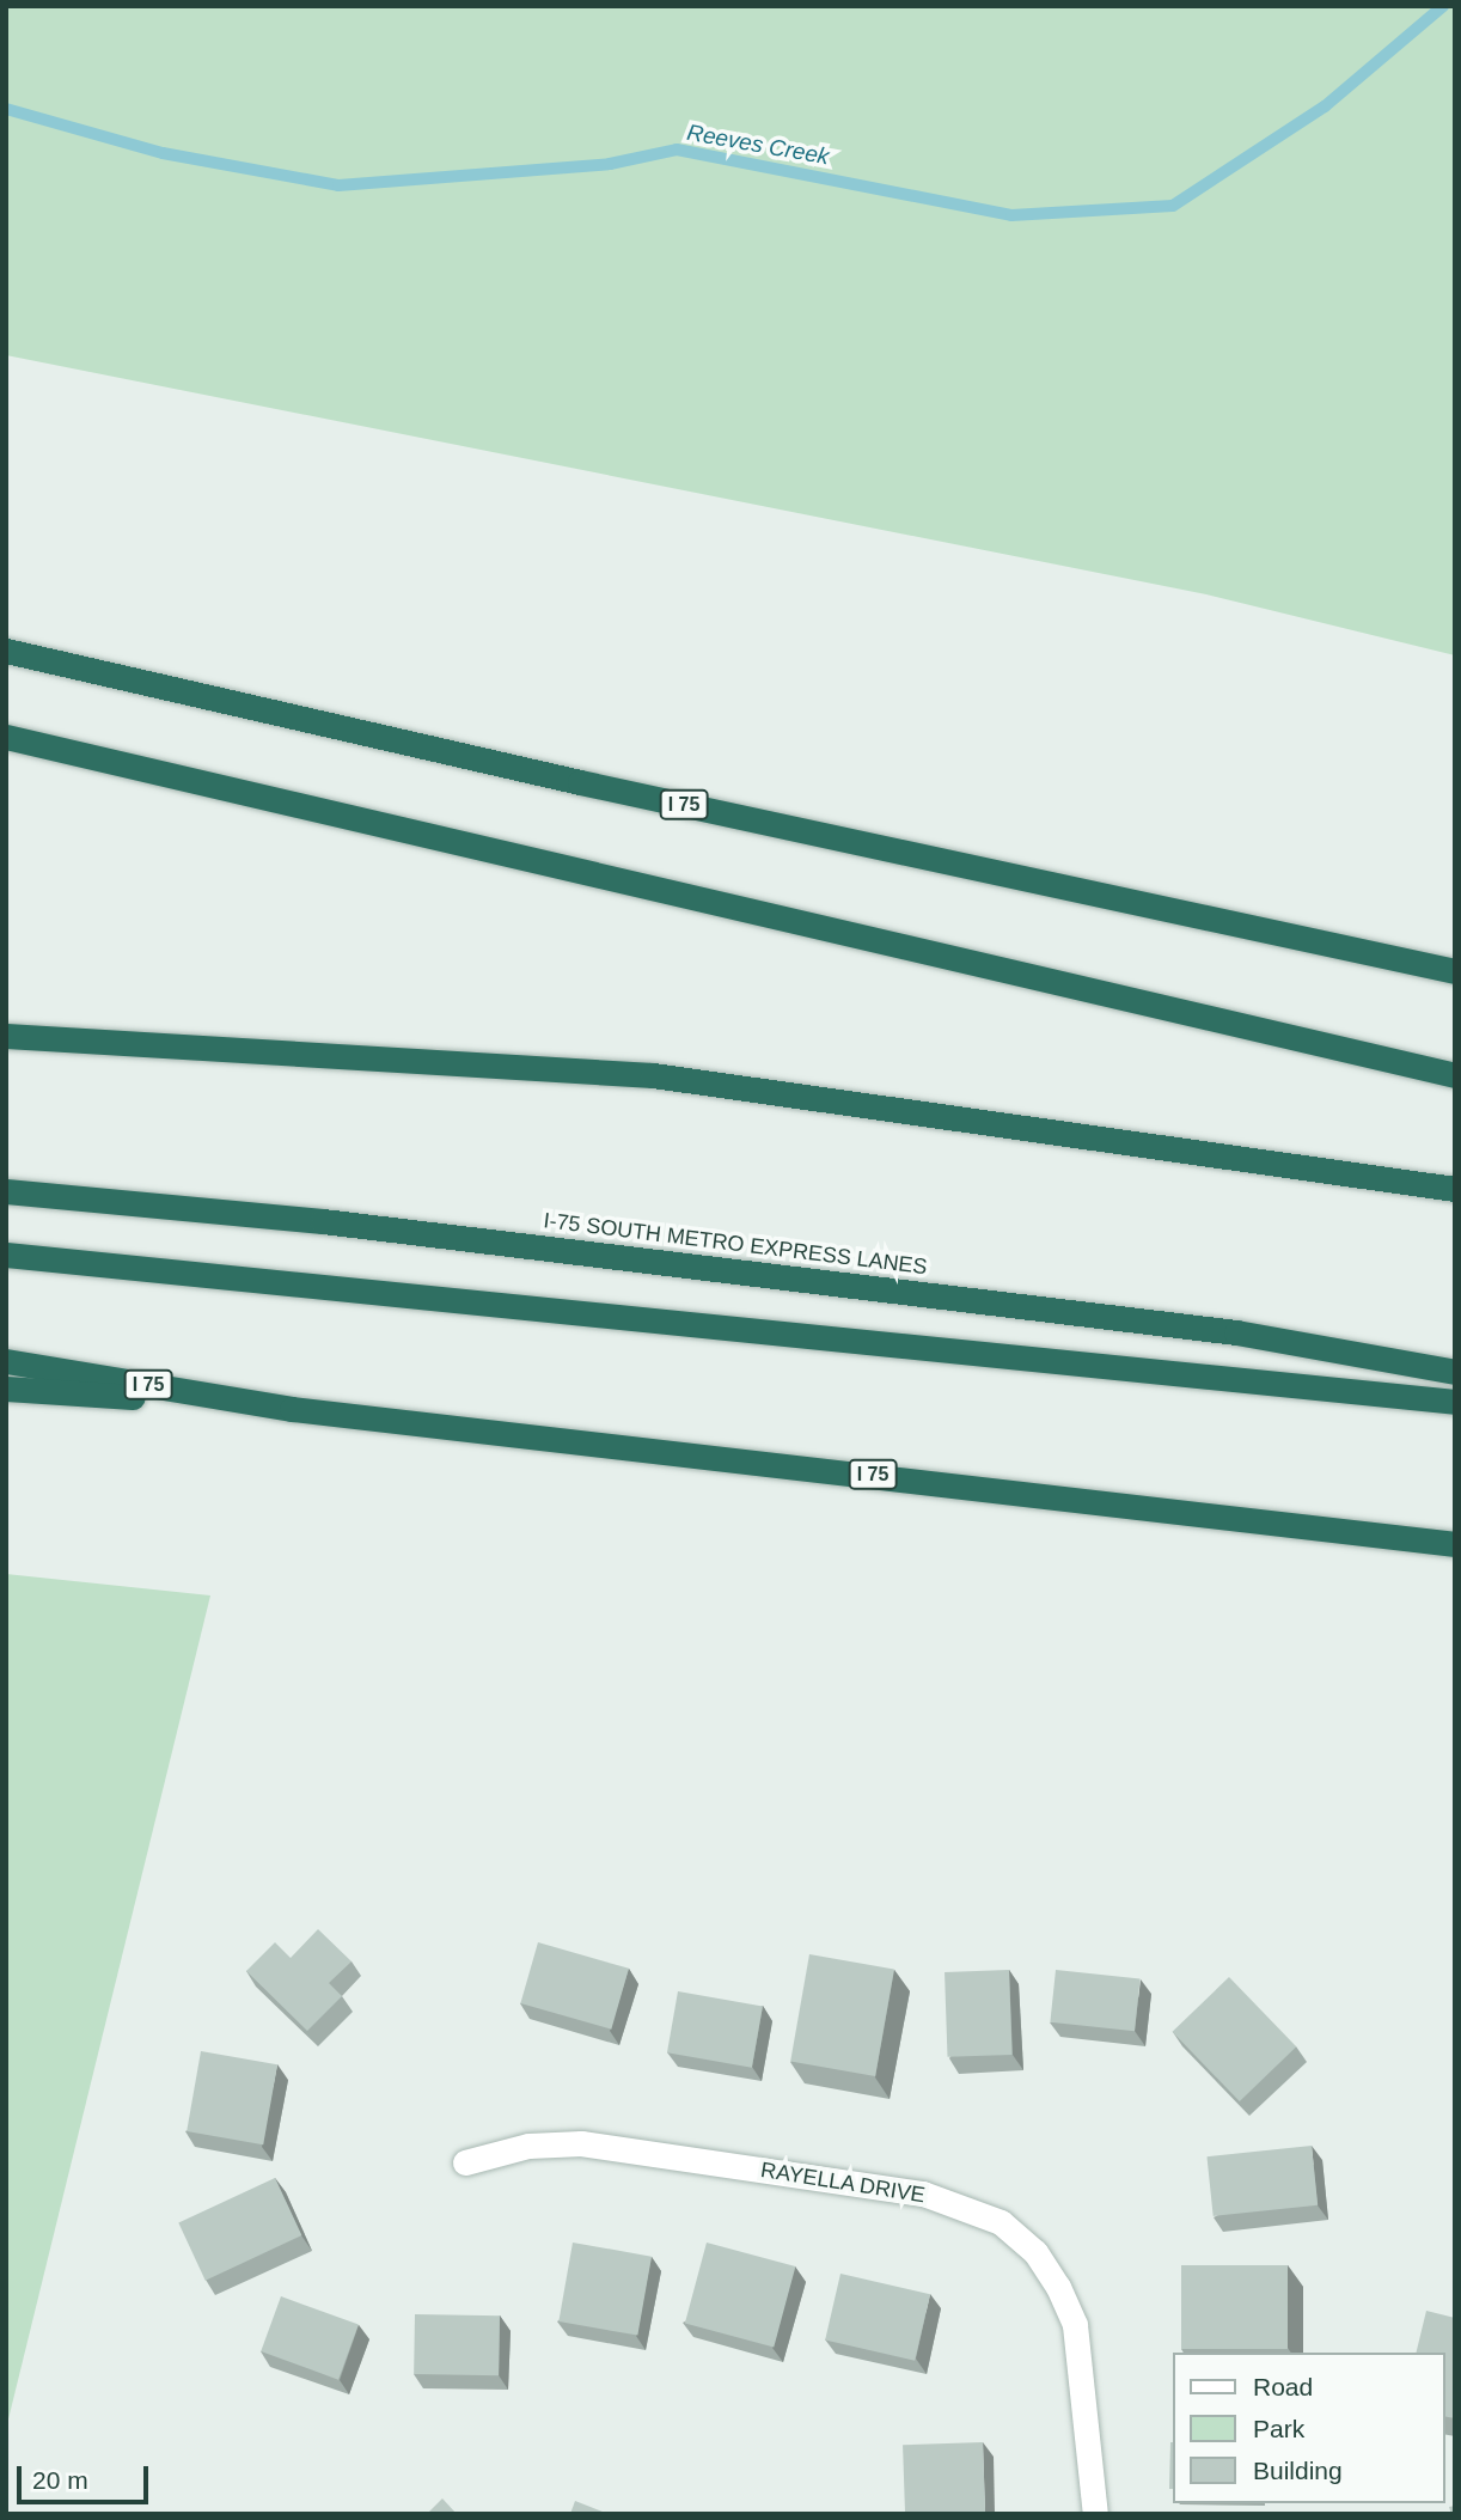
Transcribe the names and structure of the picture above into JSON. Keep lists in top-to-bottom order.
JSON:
{
  "streets": {
    "highway": ["I 75", "I-75 SOUTH METRO EXPRESS LANES"],
    "street": ["RAYELLA DRIVE"]
  },
  "water": ["Reeves Creek"],
  "legend": ["Road", "Park", "Building"],
  "scale_bar": "20 m"
}
